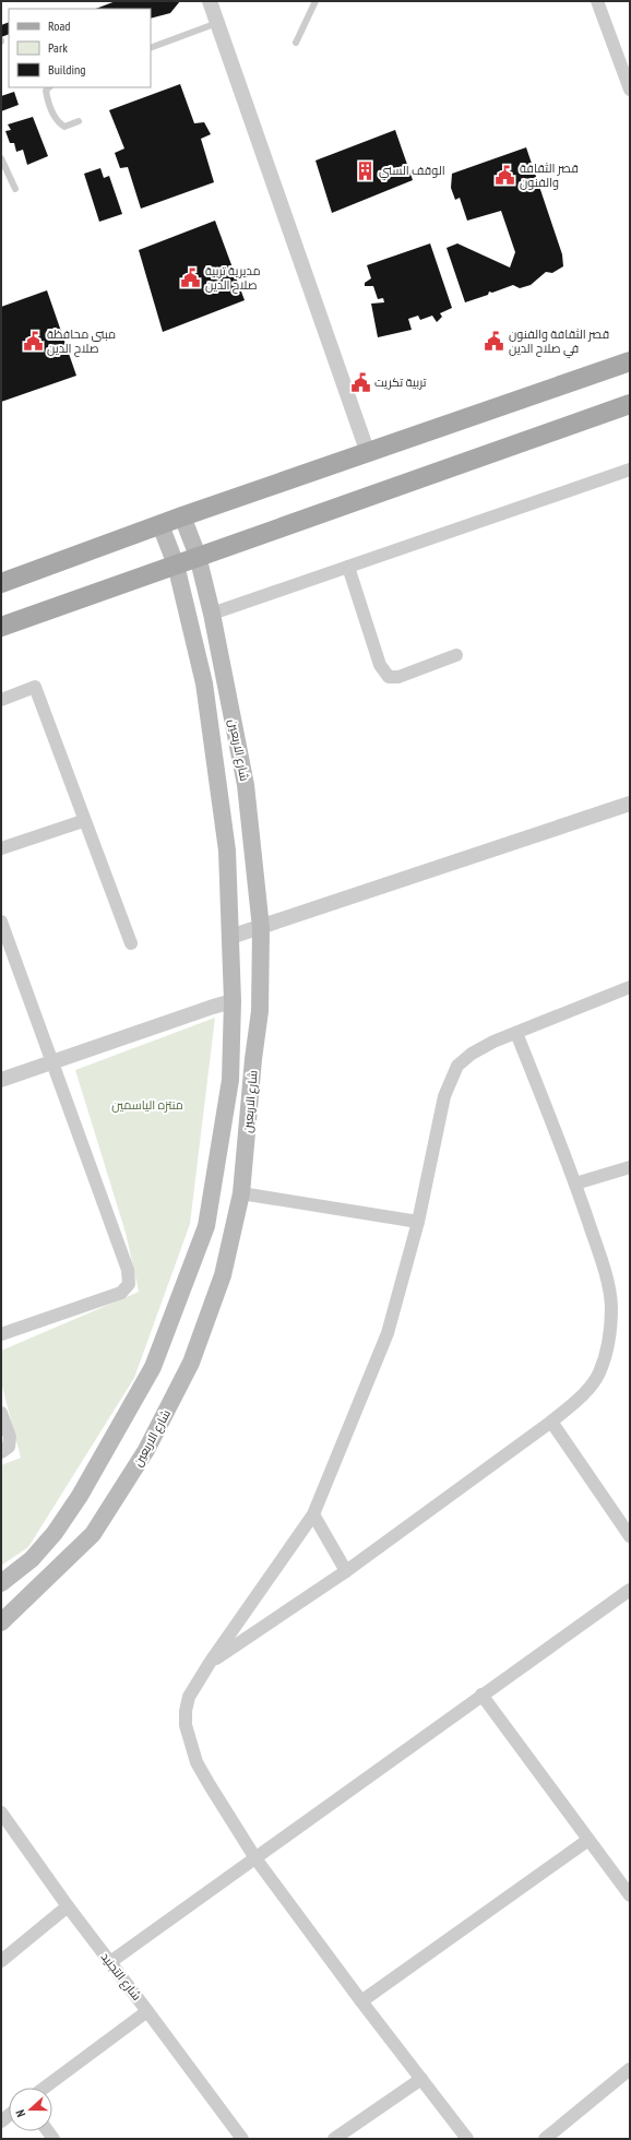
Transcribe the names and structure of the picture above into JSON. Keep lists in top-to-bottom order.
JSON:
{
  "streets": {
    "main road": ["شارع الاربعين"],
    "street": ["شارع التجنيد"]
  },
  "parks": ["منتزه الياسمين"],
  "places": {
    "building": ["الوقف السني"],
    "public building": [
      "قصر الثقافة والفنون",
      "مديرية تربية صلاح الدين",
      "مبنى محافظة صلاح الدين",
      "قصر الثقافة والفنون في صلاح الدين",
      "تربية تكريت"
    ]
  },
  "legend": ["Road", "Park", "Building"],
  "north": "left"
}
